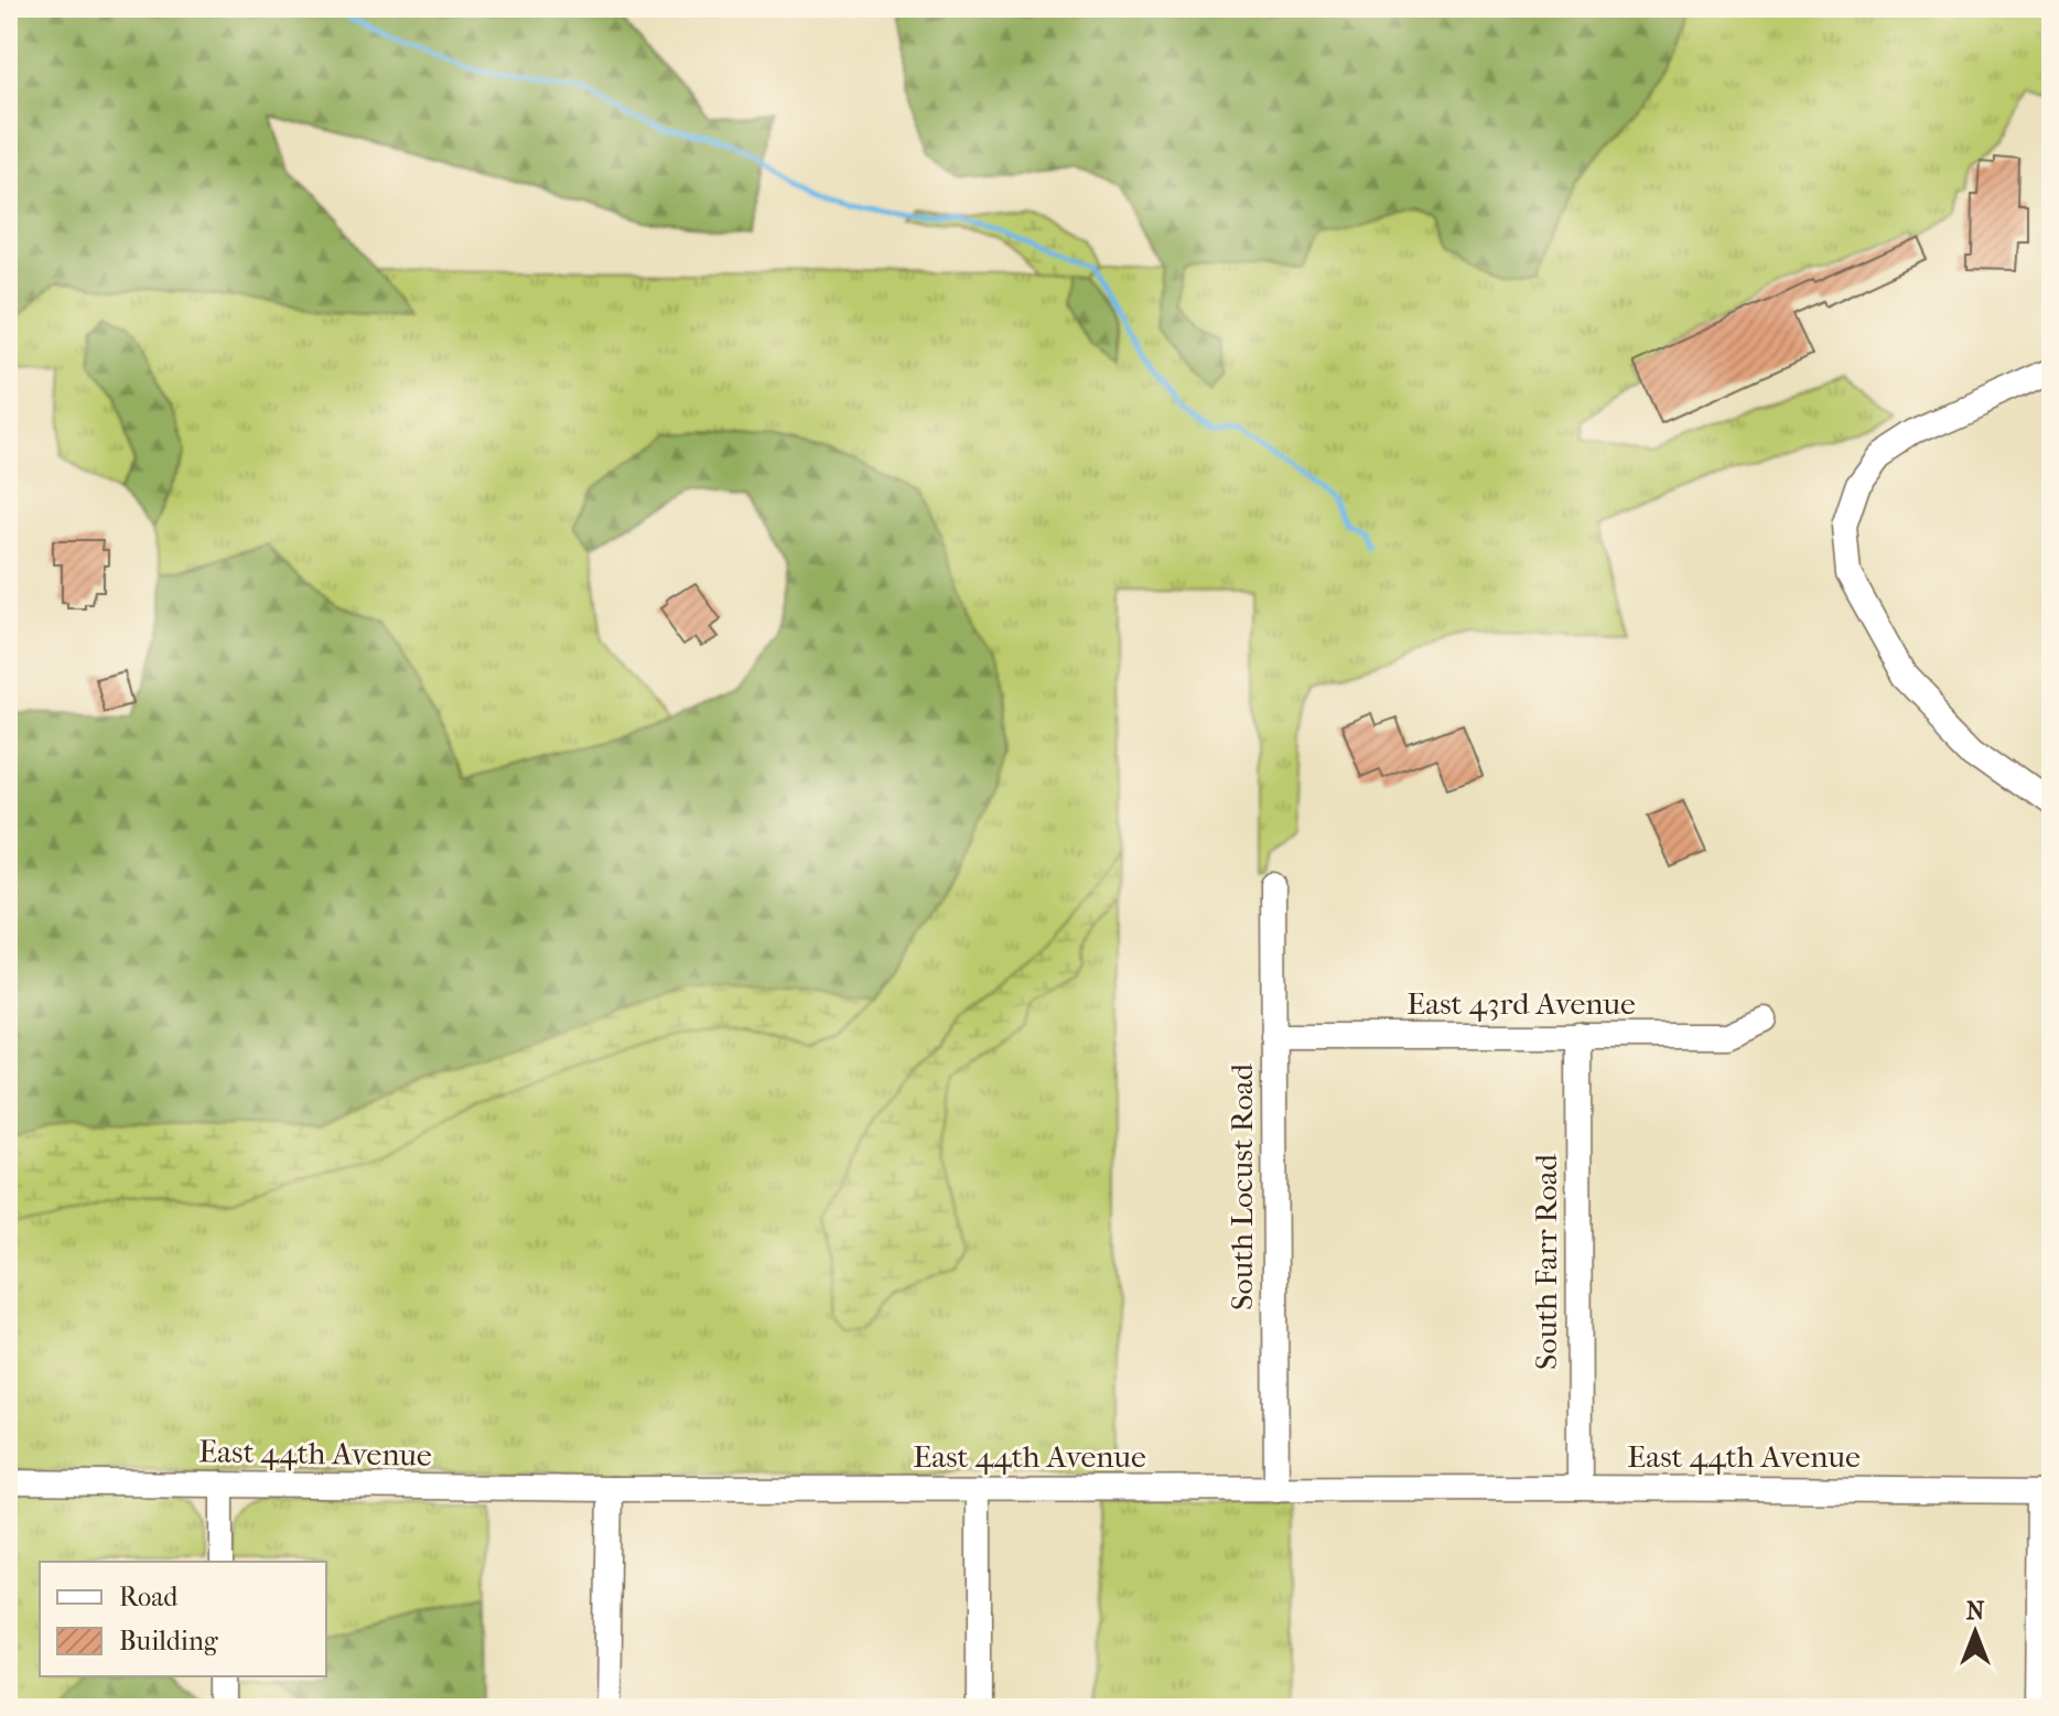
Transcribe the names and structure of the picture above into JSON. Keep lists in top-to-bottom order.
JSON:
{
  "streets": {
    "street": [
      "East 43rd Avenue",
      "South Locust Road",
      "South Farr Road",
      "East 44th Avenue"
    ]
  },
  "crossings": [
    ["East 43rd Avenue", "South Locust Road"],
    ["East 43rd Avenue", "South Farr Road"],
    ["South Locust Road", "East 44th Avenue"],
    ["South Farr Road", "East 44th Avenue"]
  ],
  "legend": ["Road", "Building"],
  "north": "top"
}
